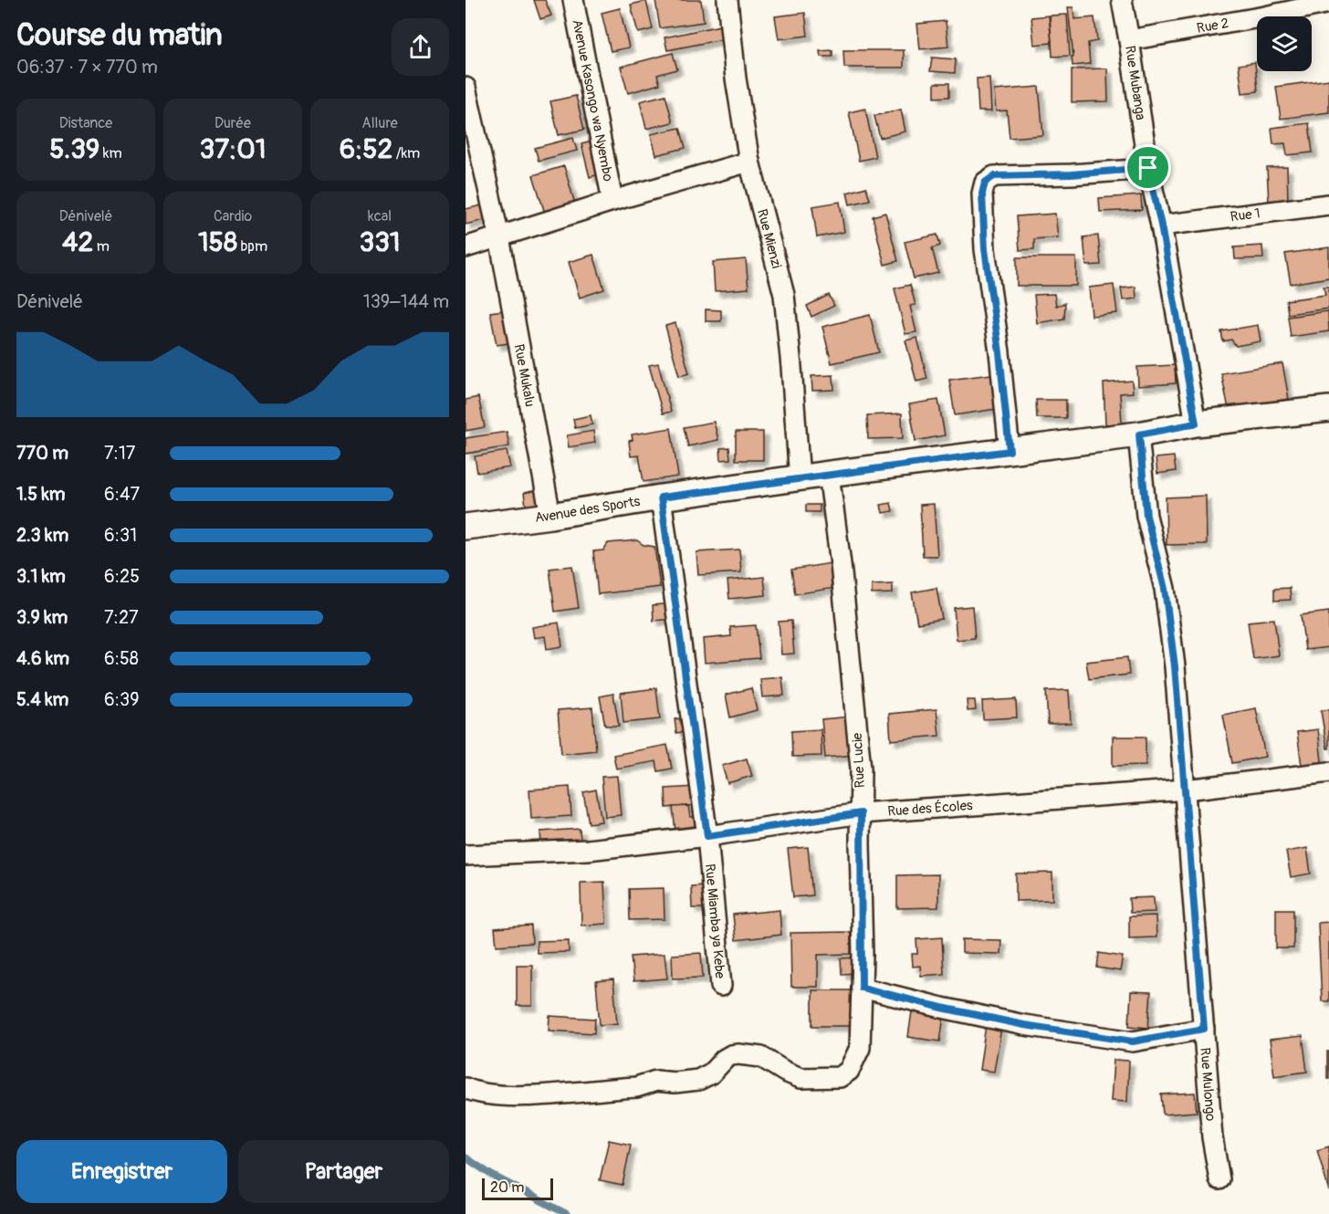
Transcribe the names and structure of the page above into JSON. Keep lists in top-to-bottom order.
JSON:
{
  "streets": {
    "street": [
      "Rue 2",
      "Rue Mubanga",
      "Avenue Kasongo wa Nyembo",
      "Rue 1",
      "Rue Mienzi",
      "Rue Mukalu",
      "Avenue des Sports",
      "Rue Lucie",
      "Rue des Écoles",
      "Rue Miamba ya Kebe",
      "Rue Mulongo"
    ]
  },
  "crossings": [
    ["Rue 2", "Rue Mubanga"],
    ["Rue Mubanga", "Rue 1"],
    ["Rue Mubanga", "Avenue des Sports"],
    ["Rue Mienzi", "Avenue des Sports"],
    ["Rue Mukalu", "Avenue des Sports"],
    ["Avenue des Sports", "Rue Lucie"],
    ["Avenue des Sports", "Rue Miamba ya Kebe"],
    ["Avenue des Sports", "Rue Mulongo"],
    ["Rue Lucie", "Rue des Écoles"],
    ["Rue des Écoles", "Rue Miamba ya Kebe"],
    ["Rue des Écoles", "Rue Mulongo"]
  ],
  "scale_bar": "20 m",
  "page": {
    "heading": ["Course du matin", "06:37 · 7 × 770 m"],
    "stats": [
      ["Distance", "5.39 km"],
      ["Durée", "37:01"],
      ["Allure", "6:52 /km"],
      ["Dénivelé", "42 m"],
      ["Cardio", "158 bpm"],
      ["kcal", "331"]
    ],
    "chart": ["Dénivelé", "139–144 m"],
    "list": [
      {
        "name": "770 m",
        "note": "7:17"
      },
      {
        "name": "1.5 km",
        "note": "6:47"
      },
      {
        "name": "2.3 km",
        "note": "6:31"
      },
      {
        "name": "3.1 km",
        "note": "6:25"
      },
      {
        "name": "3.9 km",
        "note": "7:27"
      },
      {
        "name": "4.6 km",
        "note": "6:58"
      },
      {
        "name": "5.4 km",
        "note": "6:39"
      }
    ],
    "buttons": ["Enregistrer", "Partager"],
    "scale": "20 m"
  }
}
